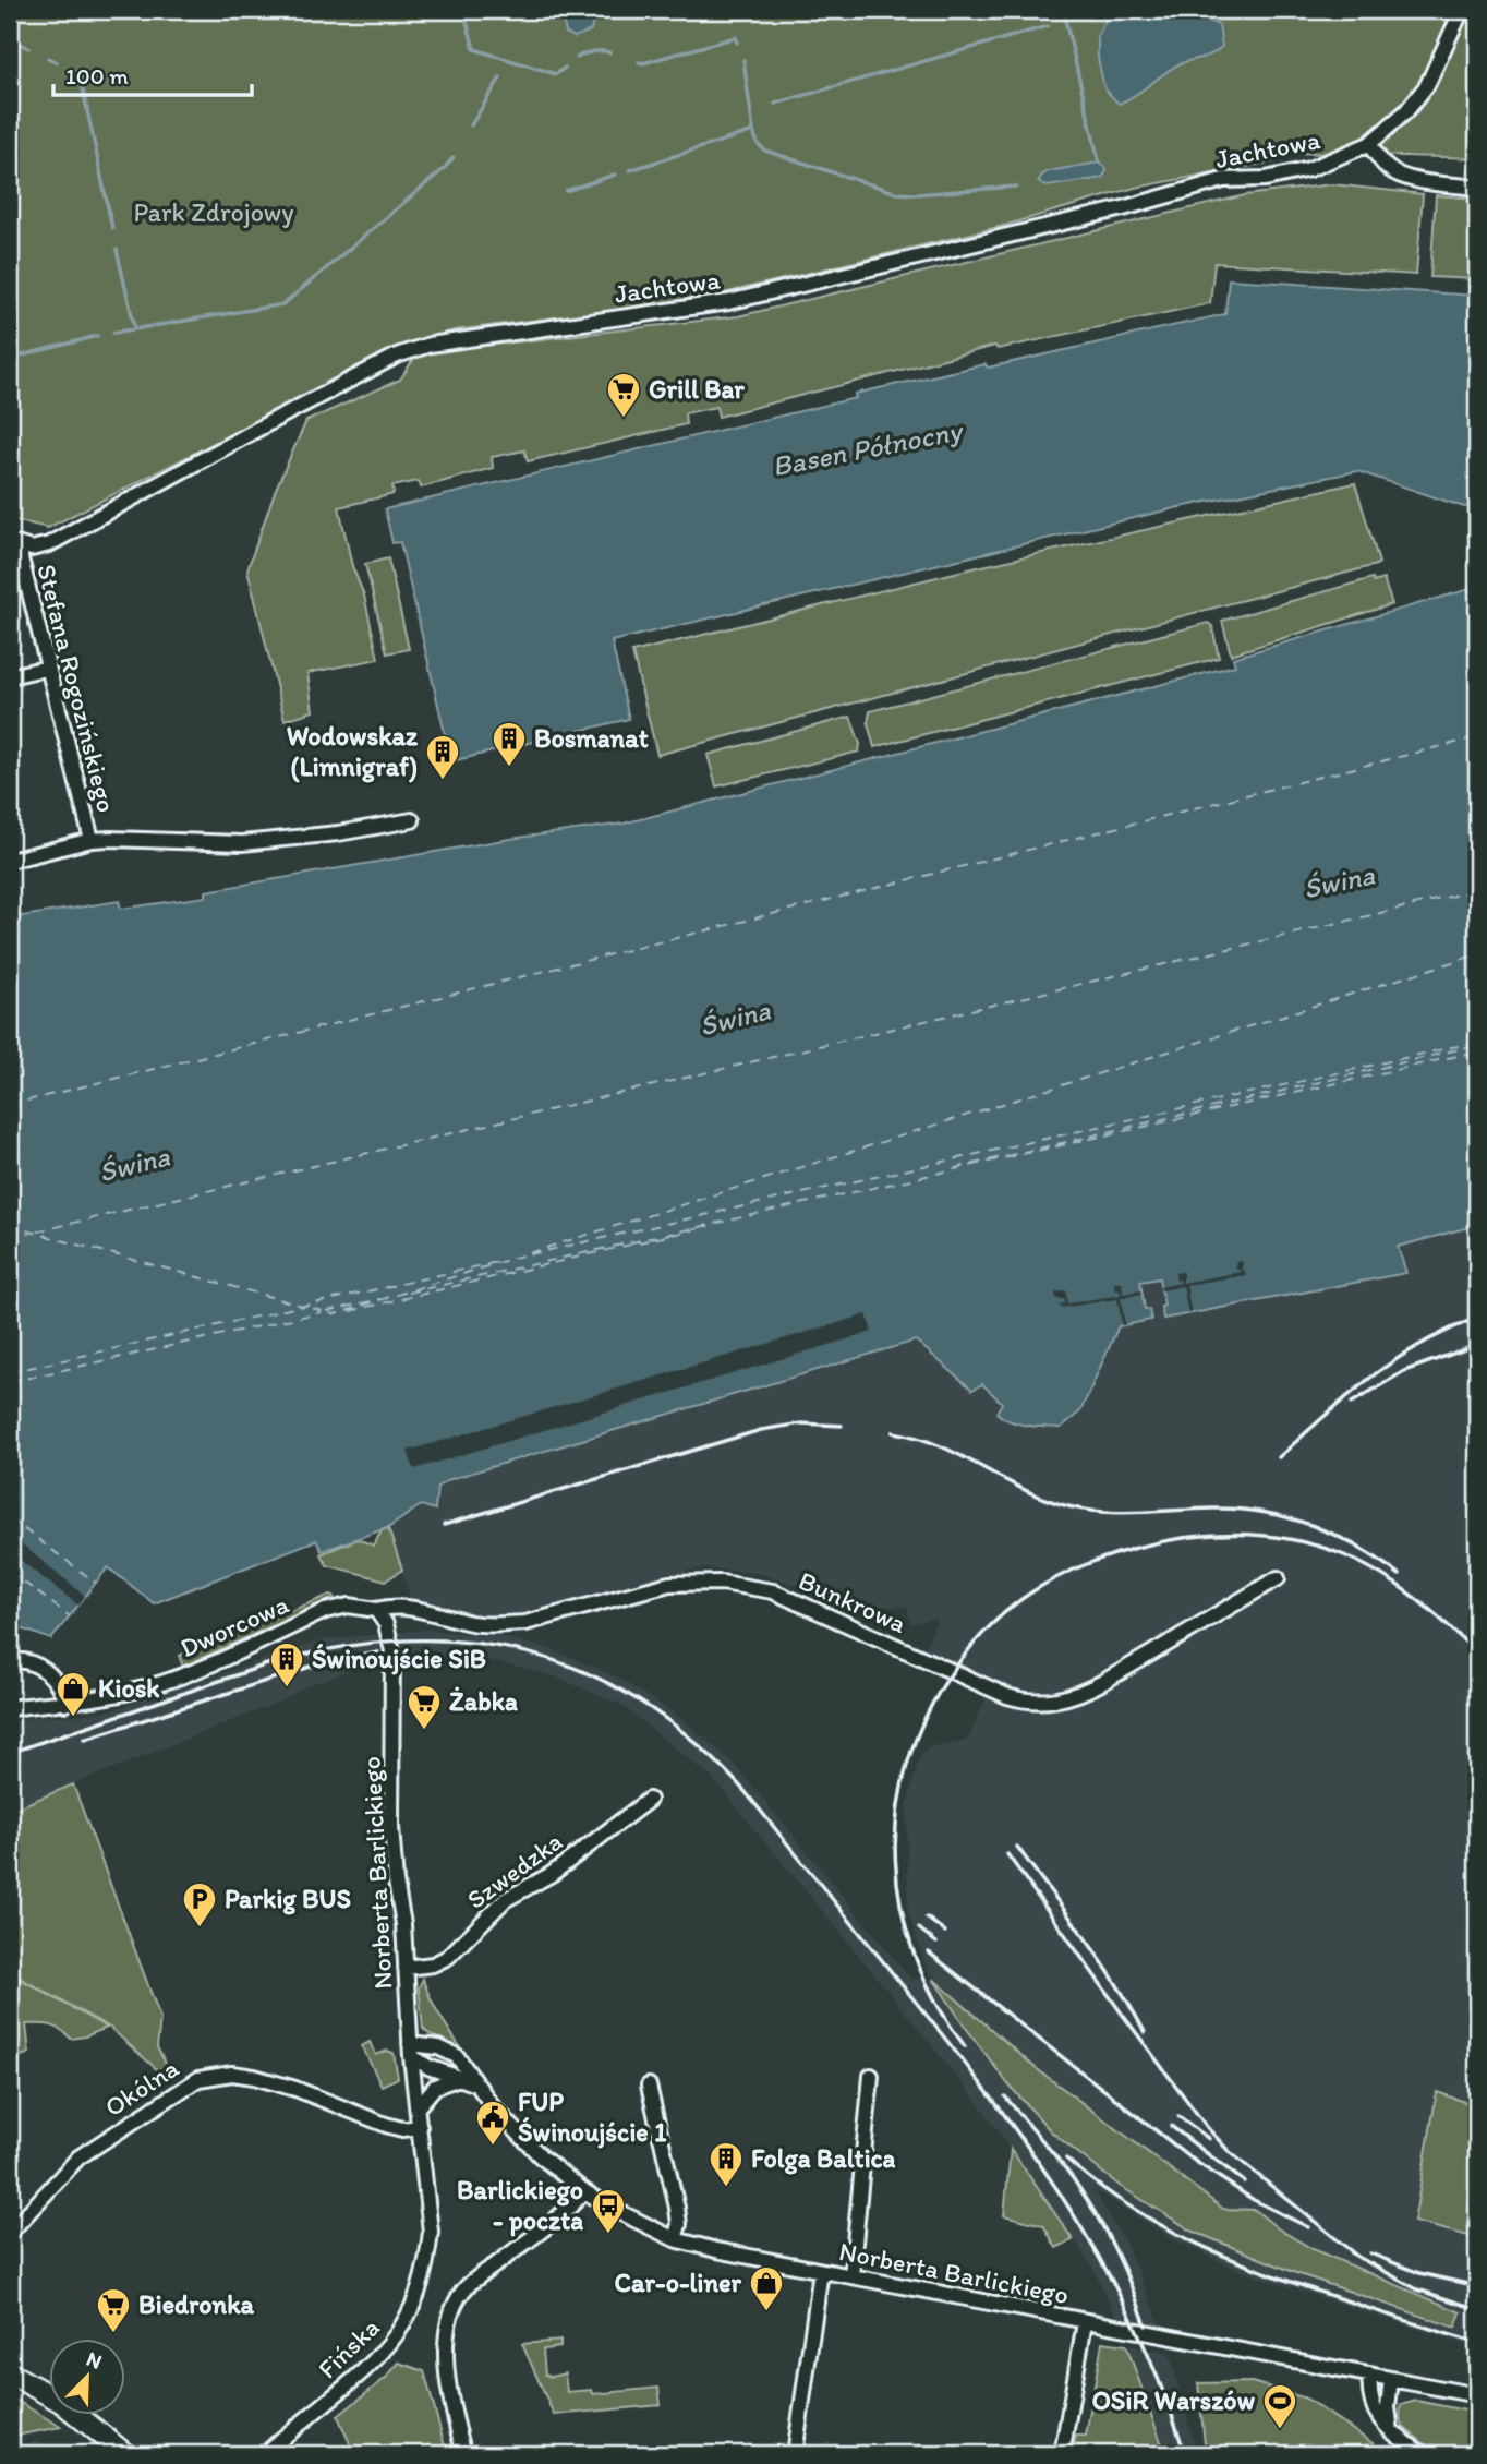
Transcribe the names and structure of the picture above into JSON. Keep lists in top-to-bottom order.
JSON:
{
  "streets": {
    "street": [
      "Jachtowa",
      "Stefana Rogozińskiego",
      "Bunkrowa",
      "Dworcowa",
      "Szwedzka",
      "Norberta Barlickiego",
      "Okólna",
      "Fińska"
    ]
  },
  "crossings": [
    ["Jachtowa", "Stefana Rogozińskiego"],
    ["Bunkrowa", "Dworcowa"],
    ["Bunkrowa", "Norberta Barlickiego"],
    ["Dworcowa", "Norberta Barlickiego"],
    ["Szwedzka", "Norberta Barlickiego"],
    ["Norberta Barlickiego", "Okólna"],
    ["Norberta Barlickiego", "Fińska"],
    ["Okólna", "Fińska"]
  ],
  "water": ["Basen Północny", "Świna"],
  "parks": ["Park Zdrojowy"],
  "places": {
    "supermarket": ["Grill Bar", "Żabka", "Biedronka"],
    "building": [
      "Bosmanat",
      "Wodowskaz (Limnigraf)",
      "Świnoujście SiB",
      "Folga Baltica"
    ],
    "shop": ["Kiosk", "Car-o-liner"],
    "parking": ["Parkig BUS"],
    "public building": ["FUP Świnoujście 1"],
    "bus stop": ["Barlickiego - poczta"],
    "sports": ["OSiR Warszów"]
  },
  "scale_bar": "100 m",
  "north": "top right"
}
